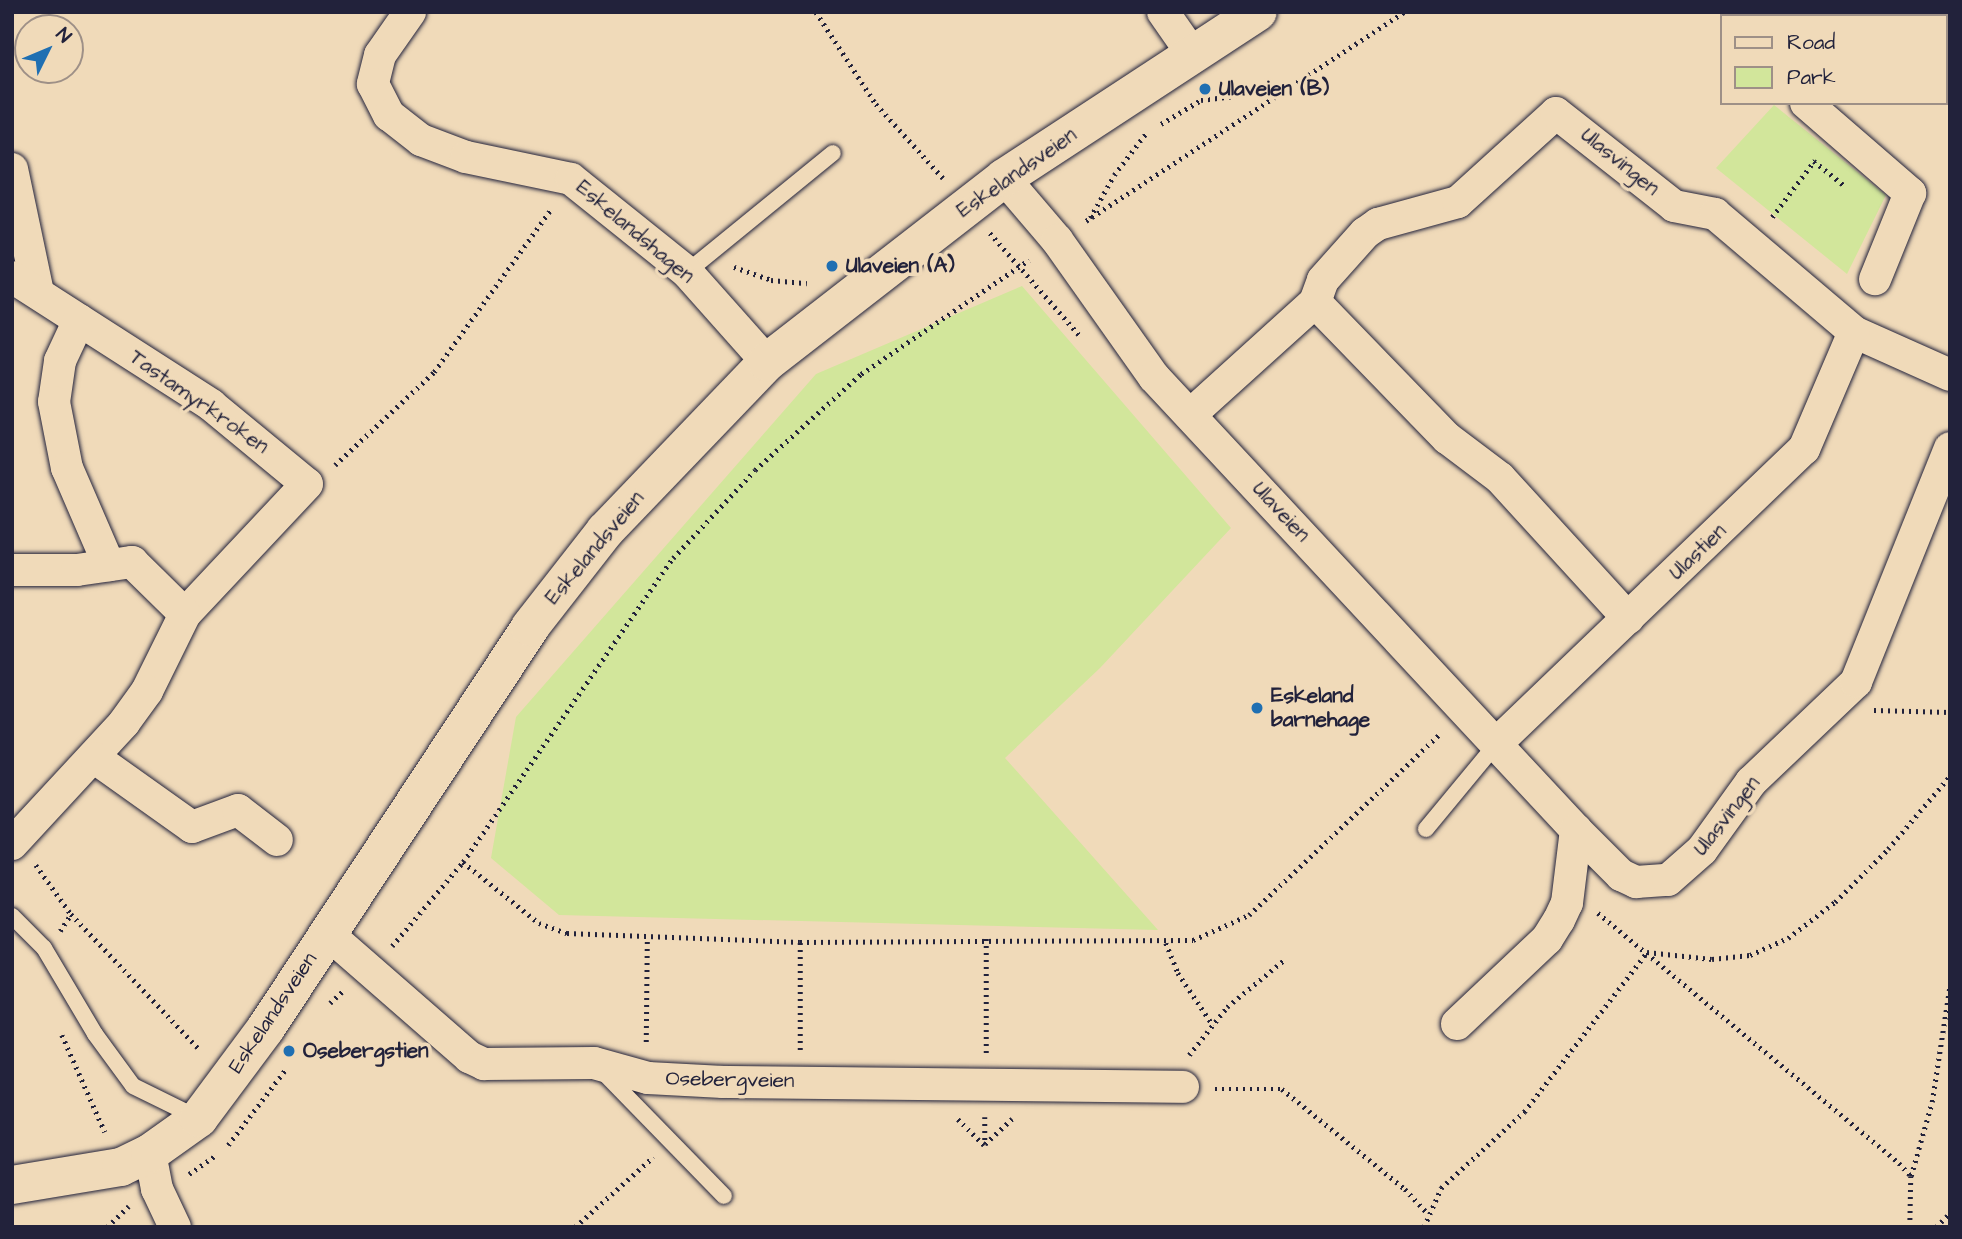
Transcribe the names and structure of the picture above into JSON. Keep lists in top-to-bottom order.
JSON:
{
  "streets": {
    "main road": ["Eskelandsveien"],
    "street": [
      "Ulasvingen",
      "Eskelandshagen",
      "Tastamyrkroken",
      "Ulaveien",
      "Ulastien",
      "Osebergveien"
    ]
  },
  "crossings": [
    ["Ulasvingen", "Ulaveien"],
    ["Ulasvingen", "Ulastien"],
    ["Eskelandsveien", "Eskelandshagen"],
    ["Eskelandsveien", "Ulaveien"],
    ["Eskelandsveien", "Osebergveien"],
    ["Ulaveien", "Ulastien"]
  ],
  "places": [
    "Ulaveien (B)",
    "Ulaveien (A)",
    "Eskeland barnehage",
    "Osebergstien"
  ],
  "legend": ["Road", "Park"],
  "north": "top right"
}
